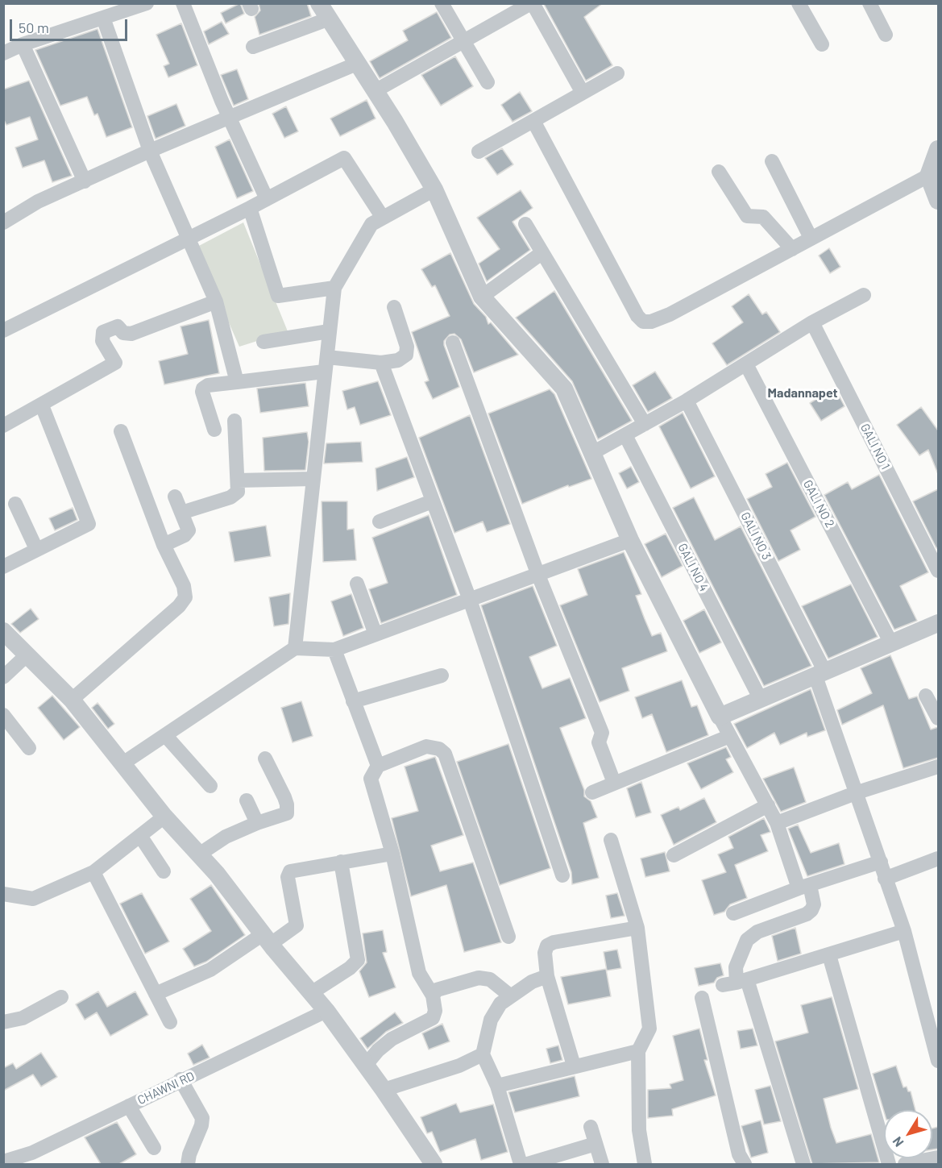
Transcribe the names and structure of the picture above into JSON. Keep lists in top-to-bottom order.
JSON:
{
  "streets": {
    "street": [
      "GALI NO 1",
      "GALI NO 2",
      "GALI NO 3",
      "GALI NO 4",
      "CHAWNI RD"
    ]
  },
  "districts": ["Madannapet"],
  "scale_bar": "50 m",
  "north": "bottom left"
}
